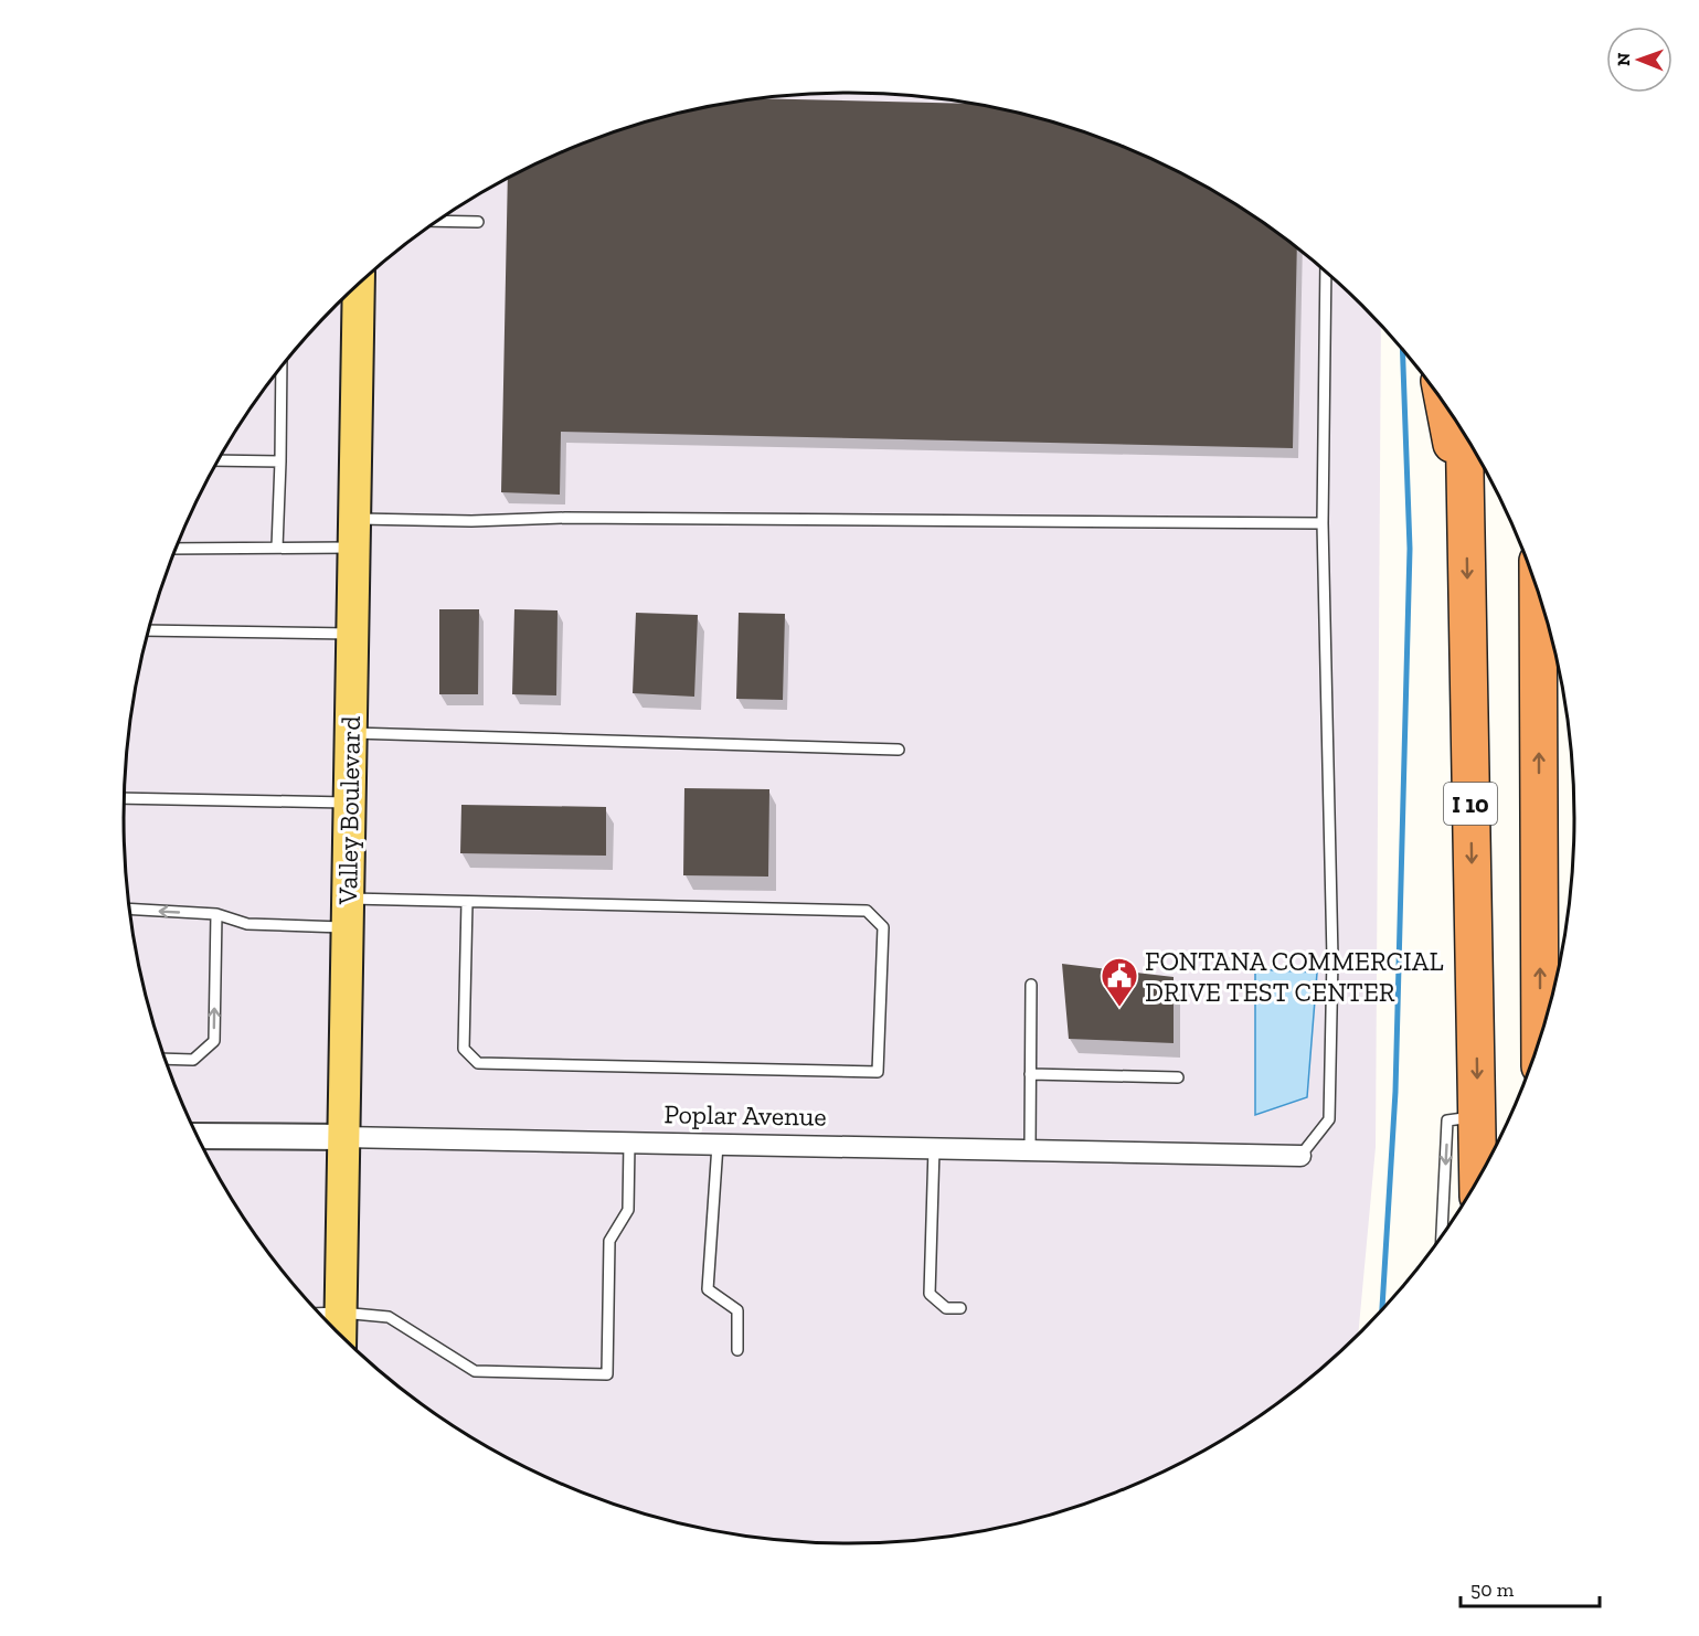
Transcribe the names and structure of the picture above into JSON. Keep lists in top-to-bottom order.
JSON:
{
  "streets": {
    "highway": ["I 10"],
    "main road": ["Valley Boulevard"],
    "street": ["Poplar Avenue"]
  },
  "crossings": [
    ["Valley Boulevard", "Poplar Avenue"]
  ],
  "places": {
    "public building": ["FONTANA COMMERCIAL DRIVE TEST CENTER"]
  },
  "scale_bar": "50 m",
  "north": "left"
}
